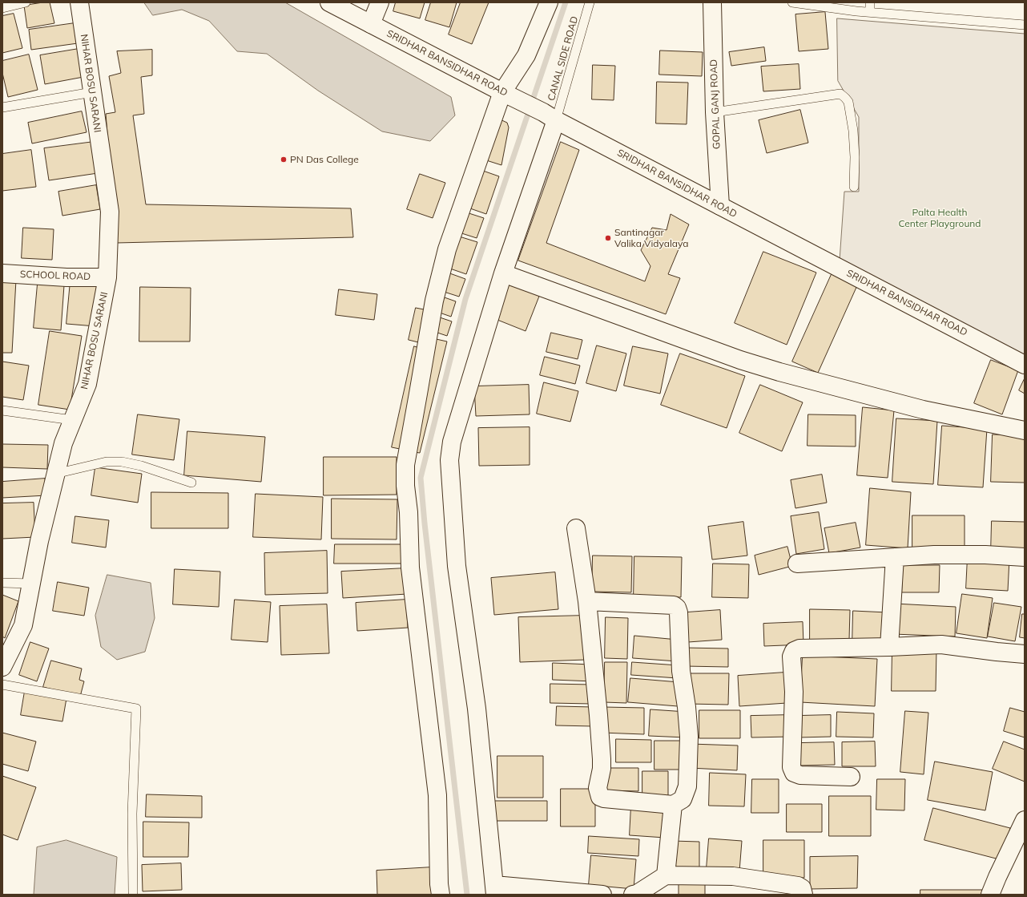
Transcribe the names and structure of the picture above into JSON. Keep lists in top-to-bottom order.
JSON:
{
  "streets": {
    "street": [
      "SRIDHAR BANSIDHAR ROAD",
      "NIHAR BOSU SARANI",
      "GOPAL GANJ ROAD",
      "SCHOOL ROAD"
    ],
    "lane": ["CANAL SIDE ROAD"]
  },
  "crossings": [
    ["CANAL SIDE ROAD", "SRIDHAR BANSIDHAR ROAD"],
    ["SRIDHAR BANSIDHAR ROAD", "GOPAL GANJ ROAD"],
    ["NIHAR BOSU SARANI", "SCHOOL ROAD"]
  ],
  "parks": ["Palta Health Center Playground"],
  "places": ["PN Das College", "Santinagar Valika Vidyalaya"]
}
